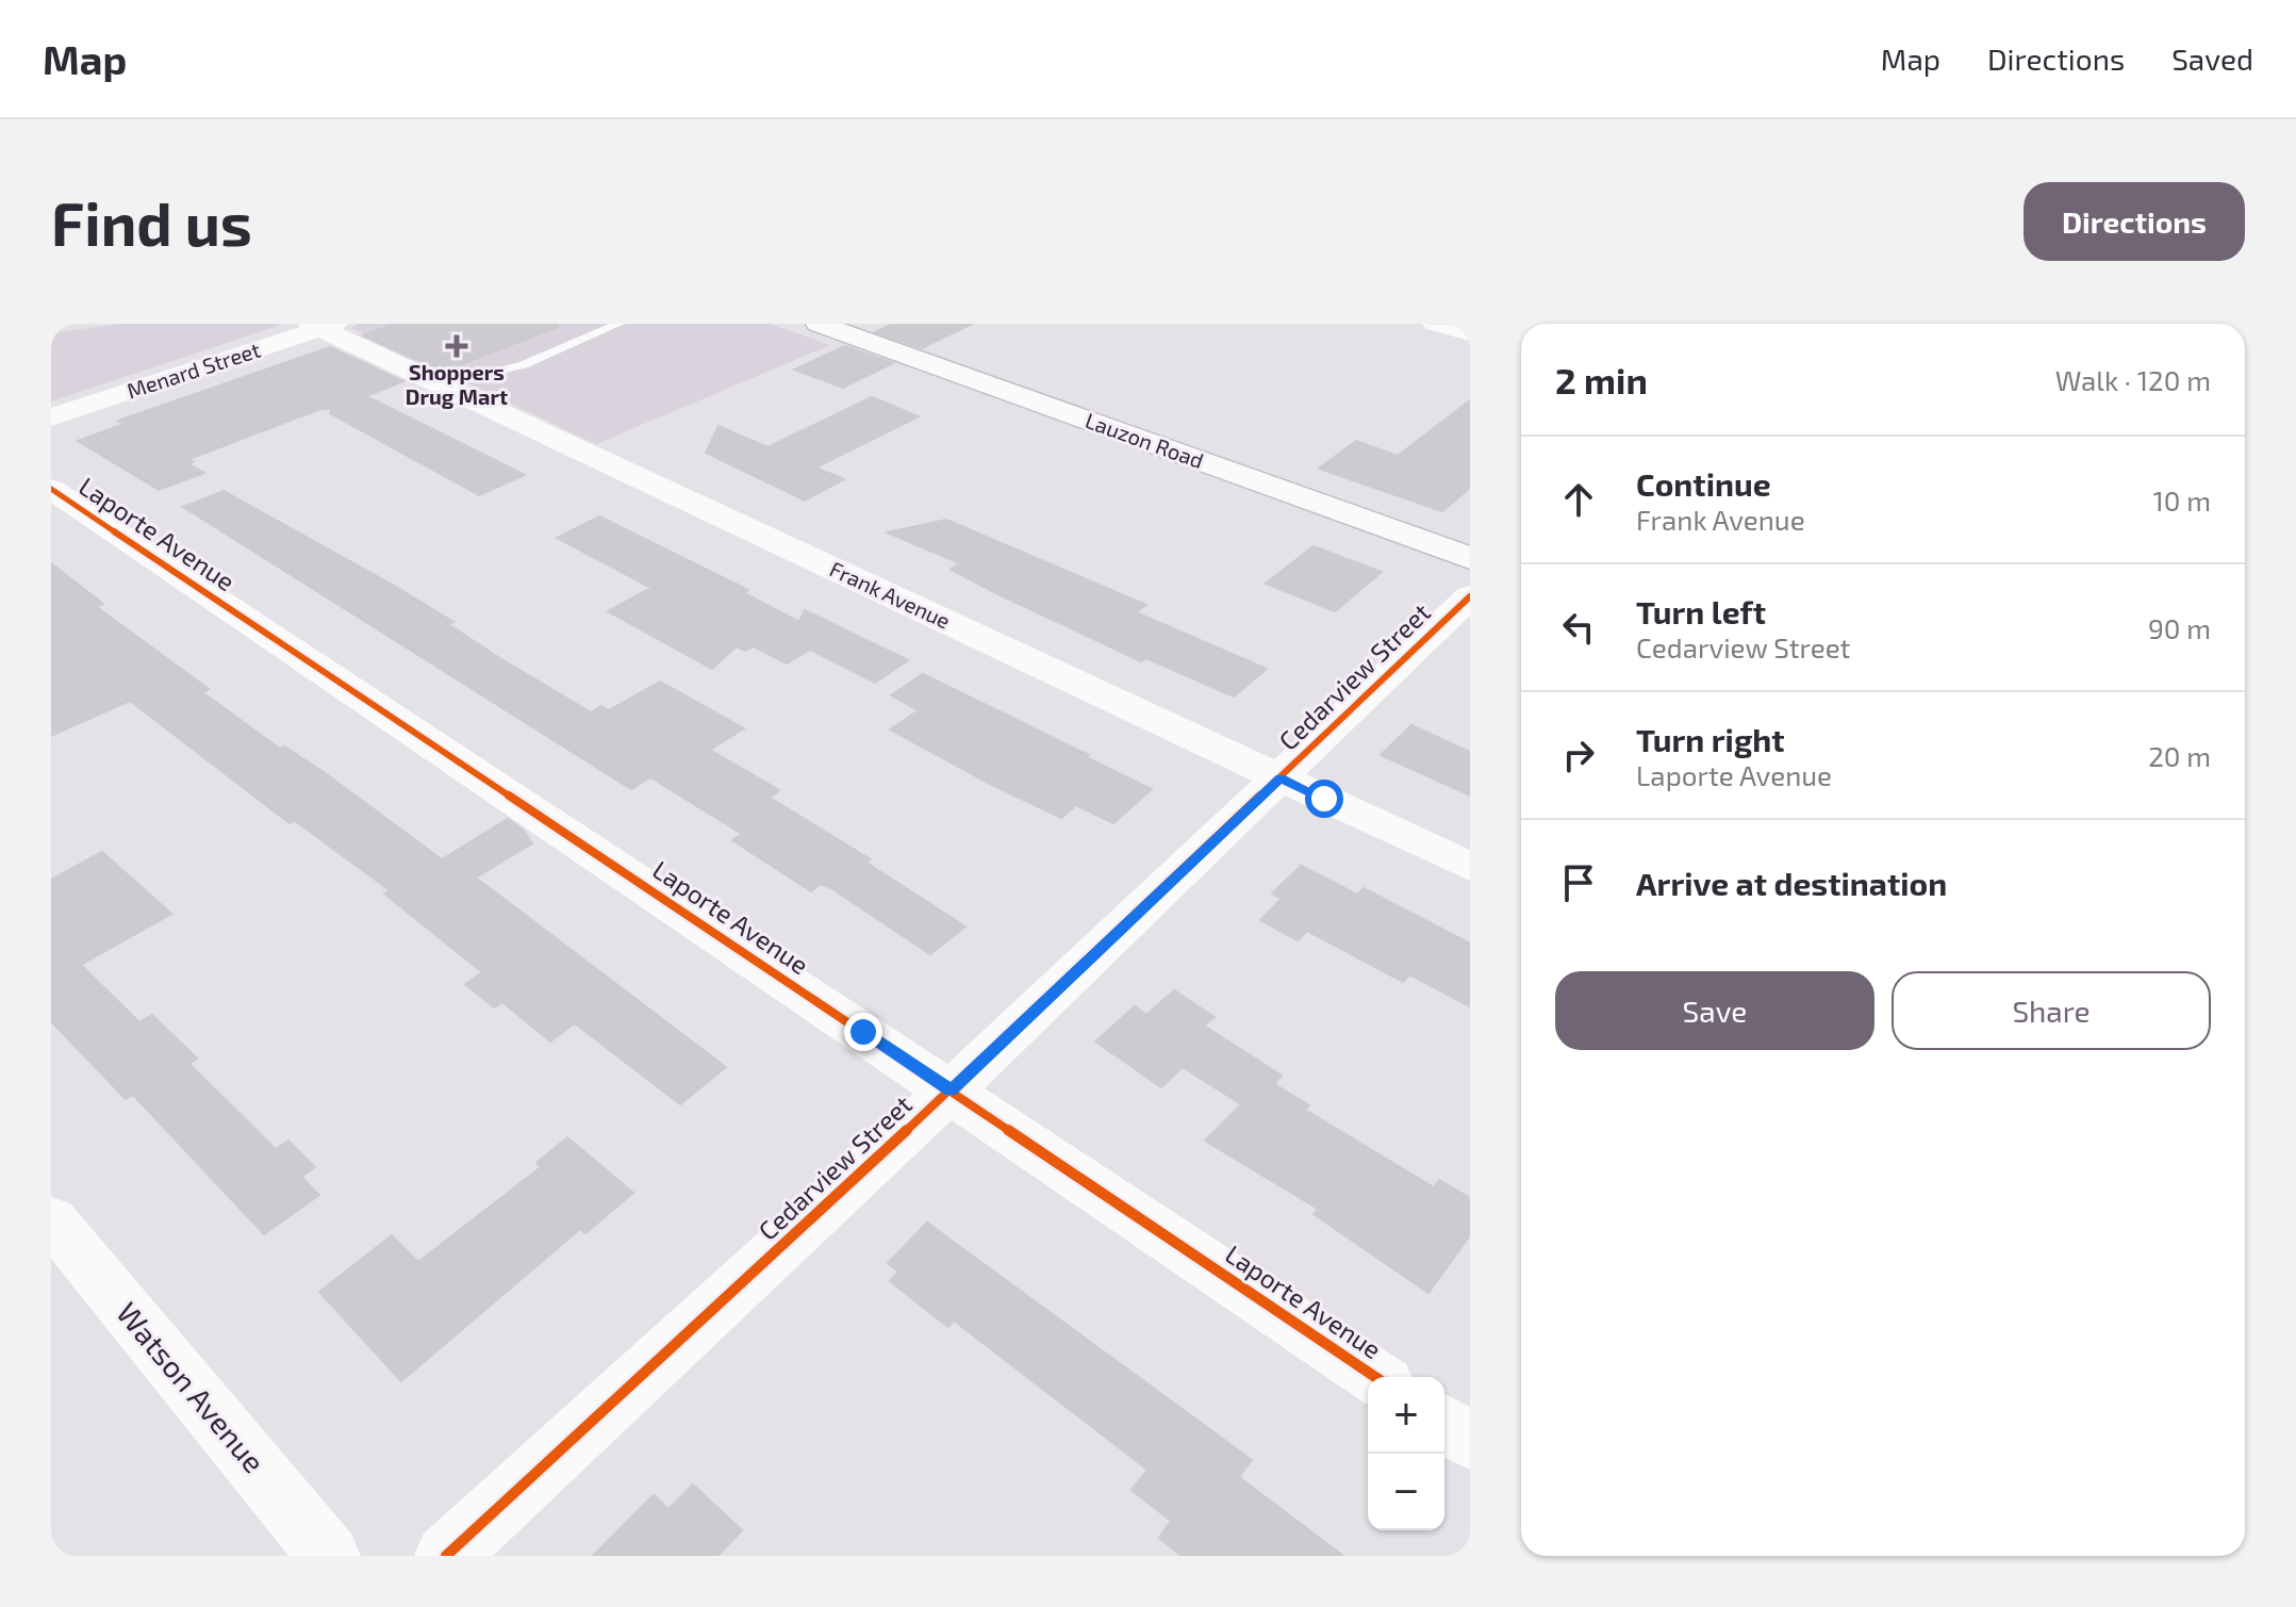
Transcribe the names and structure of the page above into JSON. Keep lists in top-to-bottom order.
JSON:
{
  "streets": {
    "street": [
      "Menard Street",
      "Lauzon Road",
      "Laporte Avenue",
      "Frank Avenue",
      "Cedarview Street",
      "Watson Avenue"
    ]
  },
  "crossings": [
    ["Menard Street", "Frank Avenue"],
    ["Laporte Avenue", "Cedarview Street"],
    ["Frank Avenue", "Cedarview Street"]
  ],
  "places": {
    "health": ["Shoppers Drug Mart"]
  },
  "page": {
    "header": "Map",
    "nav": ["Map", "Directions", "Saved"],
    "buttons": [
      "Directions",
      ["Save", "Share"]
    ],
    "title": "Find us",
    "heading": ["2 min", "Walk · 120 m"],
    "list": [
      ["Continue", "Frank Avenue", "10 m"],
      ["Turn left", "Cedarview Street", "90 m"],
      ["Turn right", "Laporte Avenue", "20 m"],
      "Arrive at destination"
    ],
    "map_buttons": ["+", "−"]
  }
}
